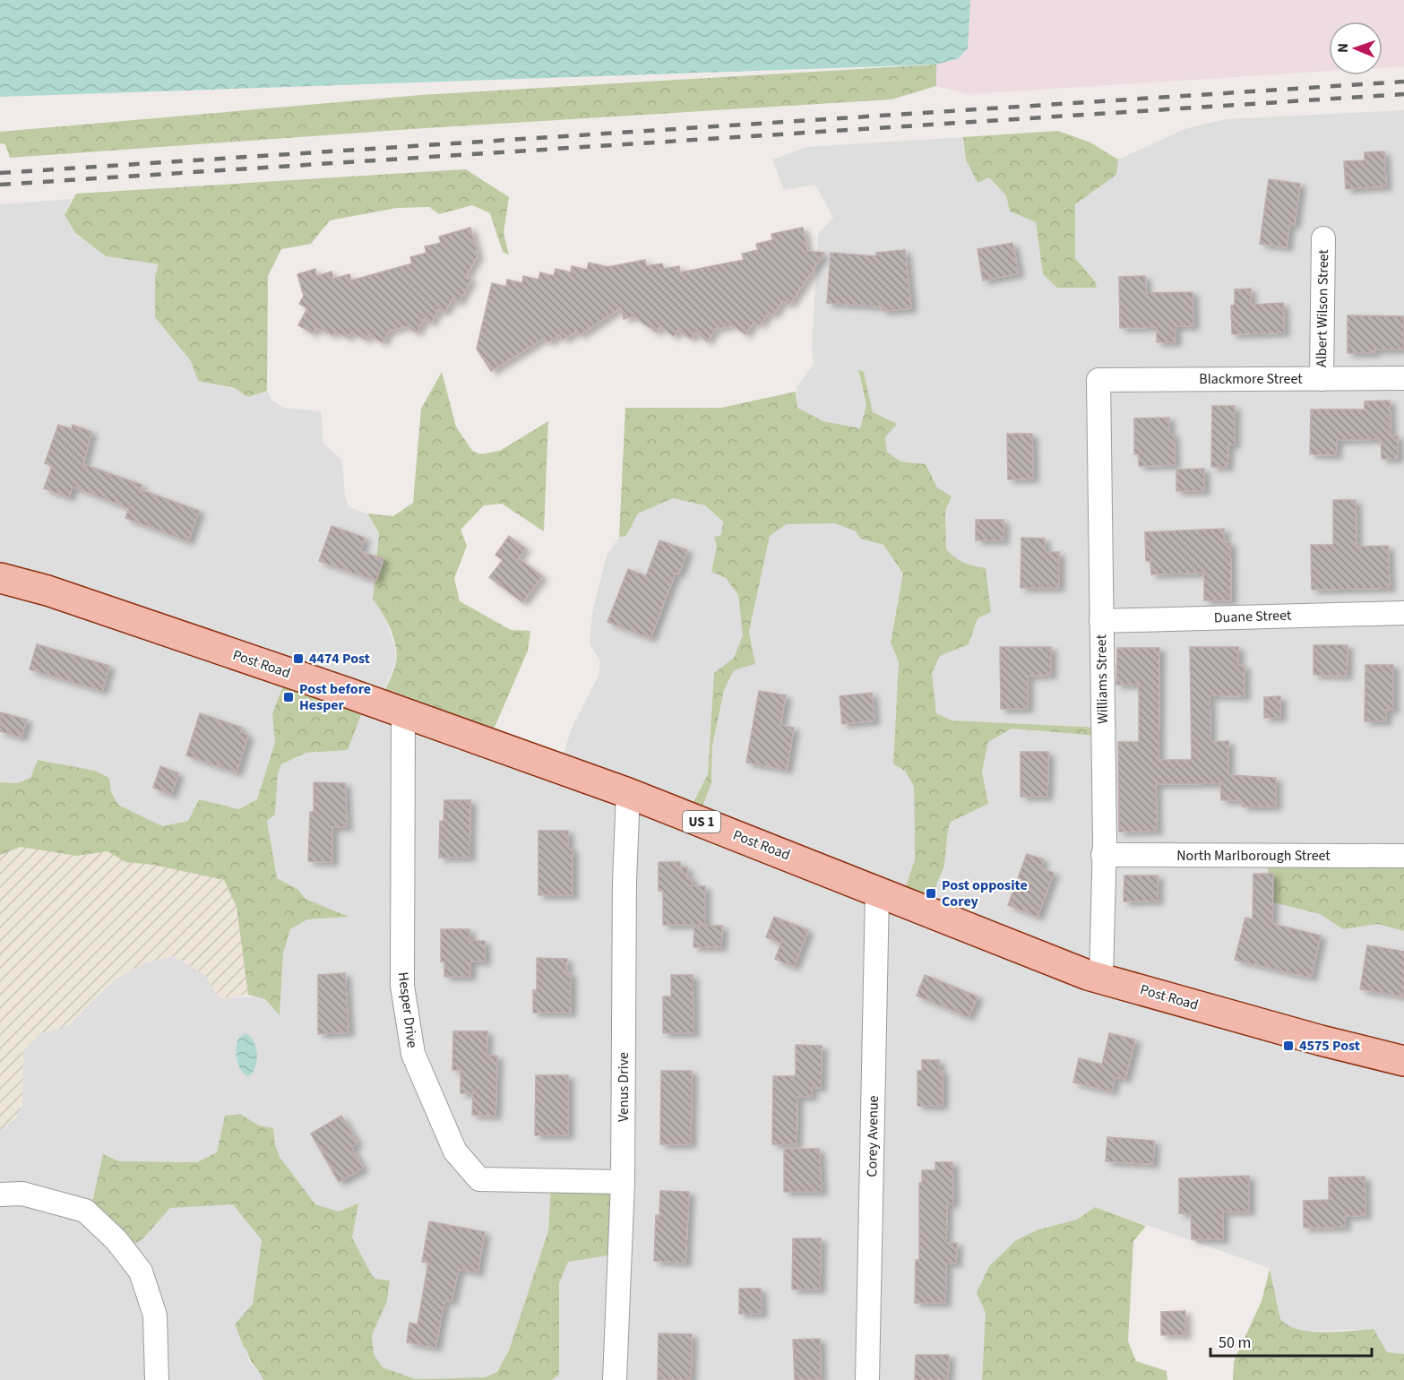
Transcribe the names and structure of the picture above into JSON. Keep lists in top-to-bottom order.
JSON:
{
  "streets": {
    "main road": ["Post Road", "US 1"],
    "street": [
      "Albert Wilson Street",
      "Blackmore Street",
      "Duane Street",
      "Williams Street",
      "North Marlborough Street",
      "Hesper Drive",
      "Venus Drive",
      "Corey Avenue"
    ]
  },
  "crossings": [
    ["Albert Wilson Street", "Blackmore Street"],
    ["Blackmore Street", "Williams Street"],
    ["Duane Street", "Williams Street"],
    ["Post Road", "Williams Street"],
    ["Post Road", "Hesper Drive"],
    ["Post Road", "Venus Drive"],
    ["Post Road", "Corey Avenue"],
    ["Williams Street", "North Marlborough Street"],
    ["Hesper Drive", "Venus Drive"]
  ],
  "places": {
    "transit": [
      "4474 Post",
      "Post before Hesper",
      "Post opposite Corey",
      "4575 Post"
    ]
  },
  "scale_bar": "50 m",
  "north": "left"
}
